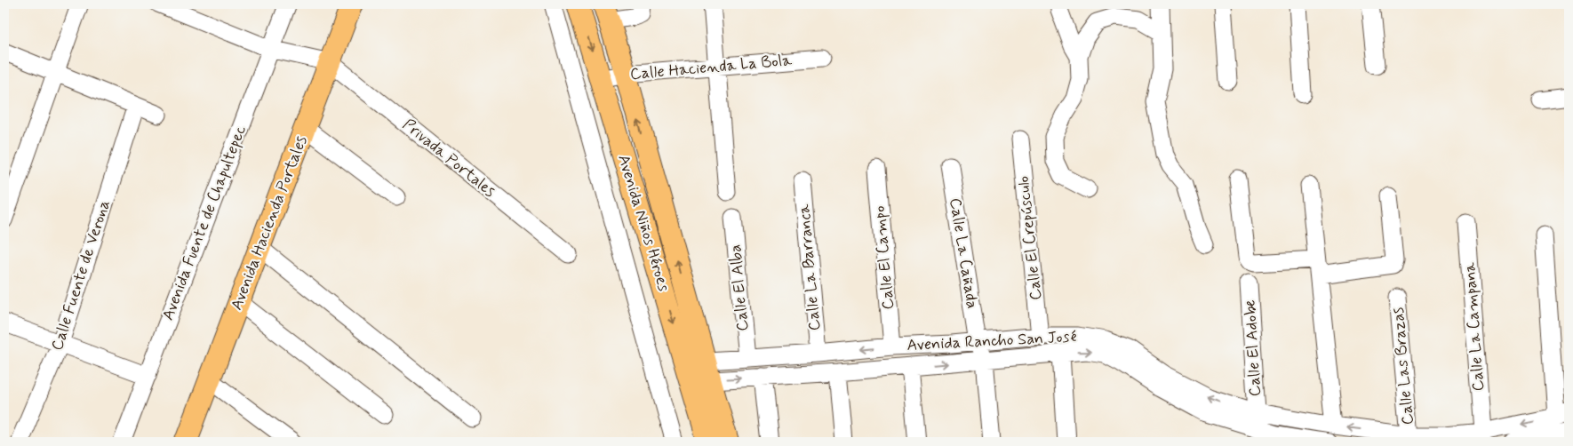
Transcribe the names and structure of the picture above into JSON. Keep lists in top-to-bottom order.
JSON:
{
  "streets": {
    "main road": ["Avenida Hacienda Portales", "Avenida Niños Héroes"],
    "street": [
      "Calle Hacienda La Bola",
      "Privada Portales",
      "Avenida Fuente de Chapultepec",
      "Calle El Crepúsculo",
      "Calle La Cañada",
      "Calle El Campo",
      "Calle La Barranca",
      "Calle Fuente de Verona",
      "Calle El Alba",
      "Calle La Campana",
      "Avenida Rancho San José",
      "Calle El Adobe",
      "Calle Las Brazas"
    ]
  },
  "crossings": [
    ["Calle Hacienda La Bola", "Avenida Niños Héroes"],
    ["Privada Portales", "Avenida Hacienda Portales"],
    ["Avenida Niños Héroes", "Avenida Rancho San José"],
    ["Calle El Crepúsculo", "Avenida Rancho San José"],
    ["Calle La Cañada", "Avenida Rancho San José"],
    ["Calle El Campo", "Avenida Rancho San José"],
    ["Calle La Barranca", "Avenida Rancho San José"],
    ["Calle El Alba", "Avenida Rancho San José"],
    ["Calle La Campana", "Avenida Rancho San José"],
    ["Avenida Rancho San José", "Calle El Adobe"],
    ["Avenida Rancho San José", "Calle Las Brazas"]
  ]
}
